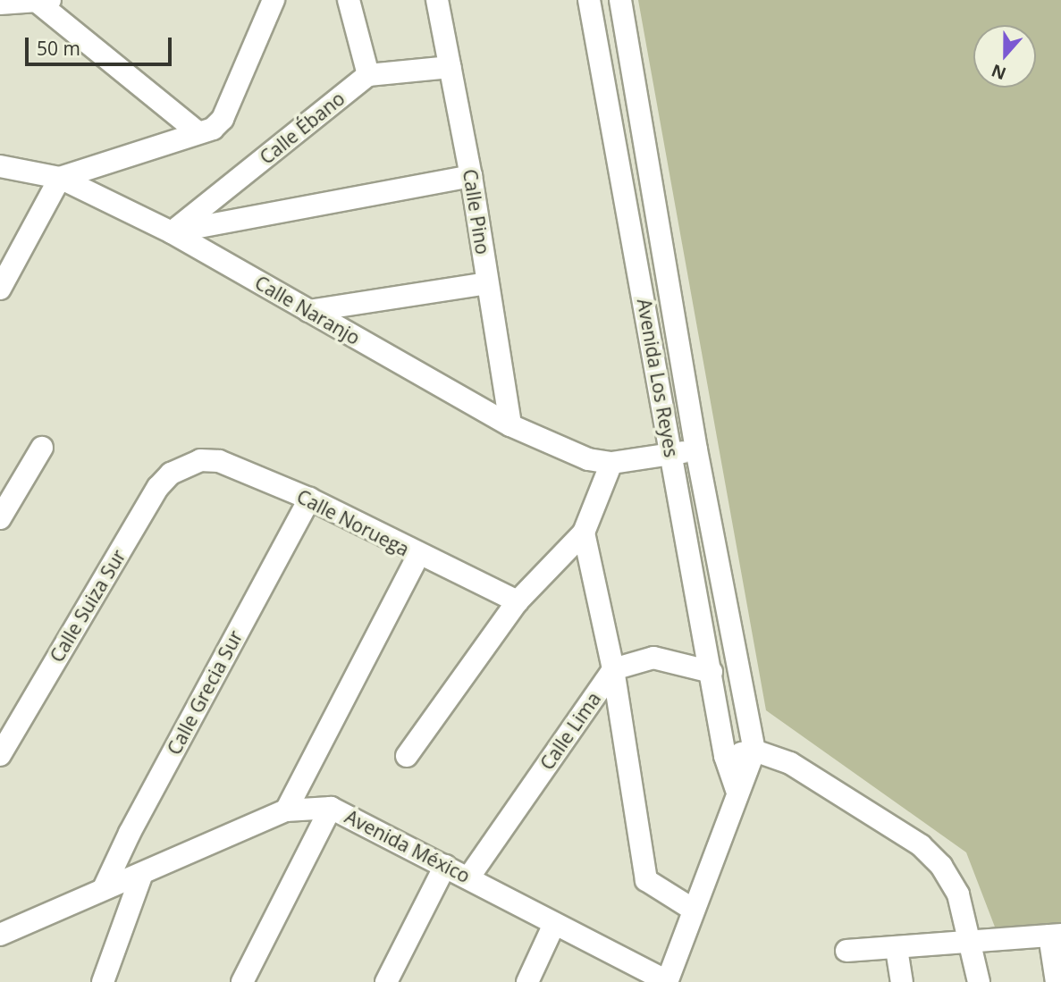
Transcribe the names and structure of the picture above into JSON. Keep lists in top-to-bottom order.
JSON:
{
  "streets": {
    "street": [
      "Calle Ébano",
      "Calle Pino",
      "Calle Naranjo",
      "Avenida Los Reyes",
      "Calle Noruega",
      "Calle Suiza Sur",
      "Calle Grecia Sur",
      "Calle Lima",
      "Avenida México"
    ]
  },
  "crossings": [
    ["Calle Ébano", "Calle Naranjo"],
    ["Calle Pino", "Calle Naranjo"],
    ["Calle Noruega", "Calle Suiza Sur"],
    ["Calle Noruega", "Calle Grecia Sur"],
    ["Calle Grecia Sur", "Avenida México"],
    ["Calle Lima", "Avenida México"]
  ],
  "scale_bar": "50 m",
  "north": "bottom"
}
